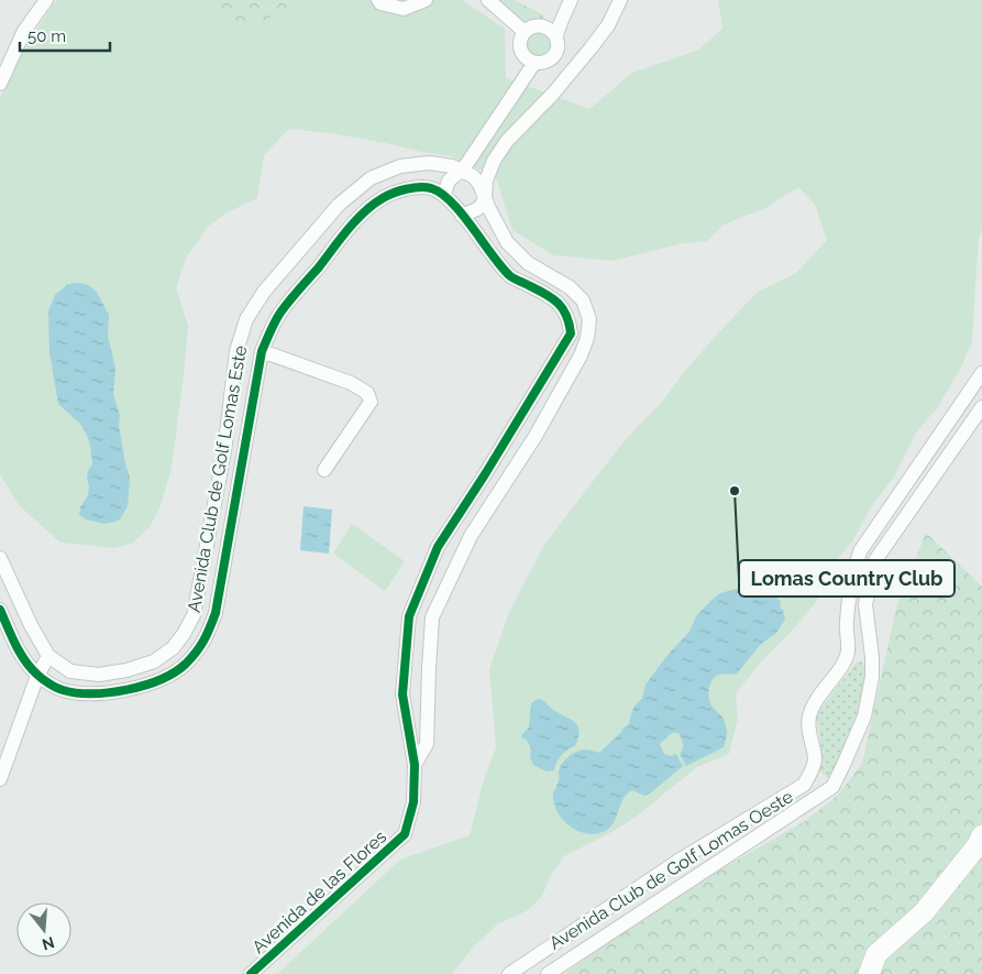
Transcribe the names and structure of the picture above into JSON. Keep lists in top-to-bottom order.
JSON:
{
  "streets": {
    "street": ["Avenida Club de Golf Lomas Este", "Avenida Club de Golf Lomas Oeste", "Avenida de las Flores"]
  },
  "places": ["Lomas Country Club"],
  "scale_bar": "50 m",
  "north": "bottom"
}
